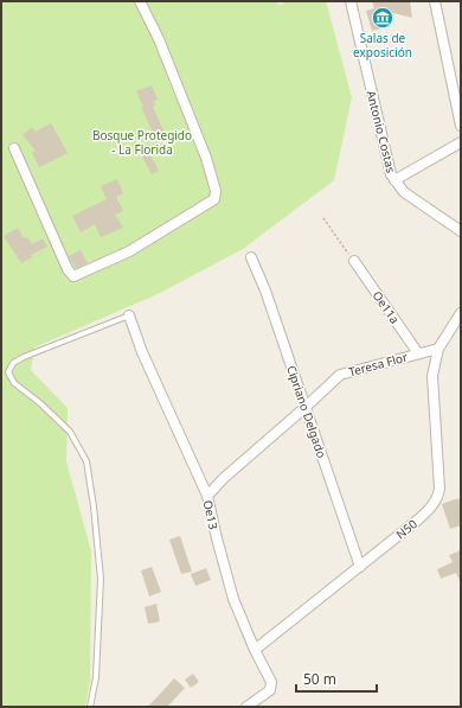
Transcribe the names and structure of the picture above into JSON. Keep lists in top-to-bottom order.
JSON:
{
  "streets": {
    "street": [
      "Antonio Costas",
      "Oe11a",
      "Teresa Flor",
      "Cipriano Delgado",
      "Oe13",
      "N50"
    ]
  },
  "crossings": [
    ["Oe11a", "Teresa Flor"],
    ["Teresa Flor", "Cipriano Delgado"],
    ["Teresa Flor", "Oe13"],
    ["Teresa Flor", "N50"],
    ["Cipriano Delgado", "N50"],
    ["Oe13", "N50"]
  ],
  "parks": ["Bosque Protegido - La Florida"],
  "places": {
    "museum": ["Salas de exposición"]
  },
  "scale_bar": "50 m"
}
